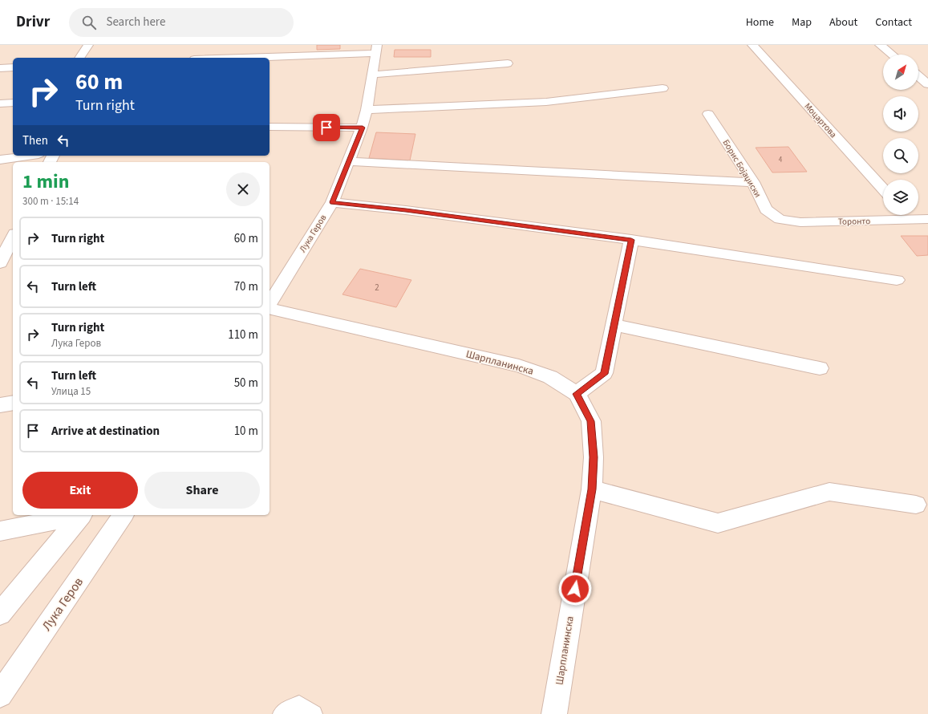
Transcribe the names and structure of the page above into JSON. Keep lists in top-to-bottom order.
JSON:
{
  "streets": {
    "street": [
      "Моцартова",
      "Борис Бојаџиски",
      "Торонто",
      "Лука Геров",
      "Шарпланинска"
    ]
  },
  "crossings": [
    ["Борис Бојаџиски", "Торонто"]
  ],
  "house_numbers": ["4", "2"],
  "north": "top right",
  "page": {
    "header": "Drivr",
    "search": "Search here",
    "nav": [
      "Home",
      "Map",
      "About",
      "Contact"
    ],
    "turn": ["60 m", "Turn right"],
    "then": "Then",
    "heading": ["1 min", "300 m · 15:14"],
    "list": [
      {
        "name": "Turn right",
        "value": "60 m"
      },
      {
        "name": "Turn left",
        "value": "70 m"
      },
      {
        "name": "Turn right",
        "note": "Лука Геров",
        "value": "110 m"
      },
      {
        "name": "Turn left",
        "note": "Улица 15",
        "value": "50 m"
      },
      {
        "name": "Arrive at destination",
        "value": "10 m"
      }
    ],
    "buttons": ["Exit", "Share"]
  }
}
